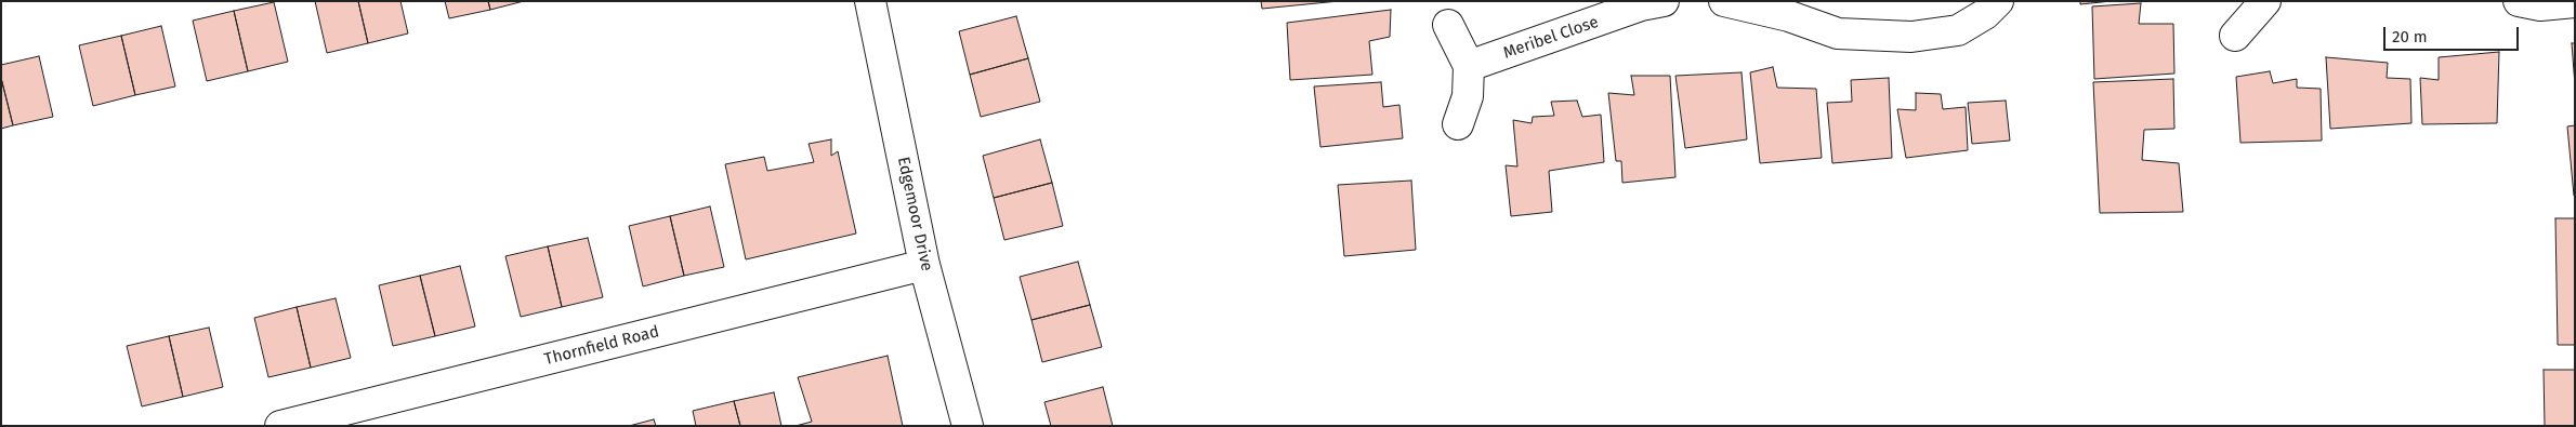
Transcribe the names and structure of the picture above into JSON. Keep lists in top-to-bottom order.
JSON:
{
  "streets": {
    "street": ["Meribel Close", "Edgemoor Drive", "Thornfield Road"]
  },
  "crossings": [
    ["Edgemoor Drive", "Thornfield Road"]
  ],
  "scale_bar": "20 m"
}
